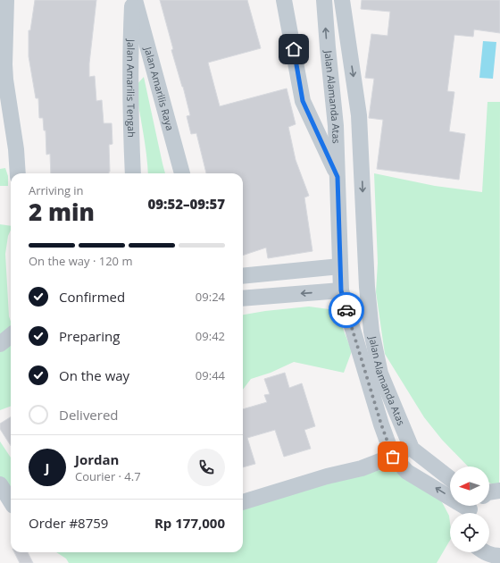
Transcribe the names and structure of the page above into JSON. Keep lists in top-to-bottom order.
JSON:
{
  "streets": {
    "street": ["Jalan Amarilis Tengah", "Jalan Amarilis Raya", "Jalan Alamanda Atas"]
  },
  "crossings": [
    ["Jalan Amarilis Tengah", "Jalan Amarilis Raya"]
  ],
  "north": "left",
  "page": {
    "heading": ["2 min", "Arriving in", "09:52–09:57"],
    "panel": [
      "Jordan",
      "Courier · 4.7",
      "Order #8759",
      "Rp 177,000"
    ],
    "bar": "On the way · 120 m",
    "list": [
      ["Confirmed", "09:24"],
      ["Preparing", "09:42"],
      ["On the way", "09:44"],
      "Delivered"
    ],
    "round": "J"
  }
}
